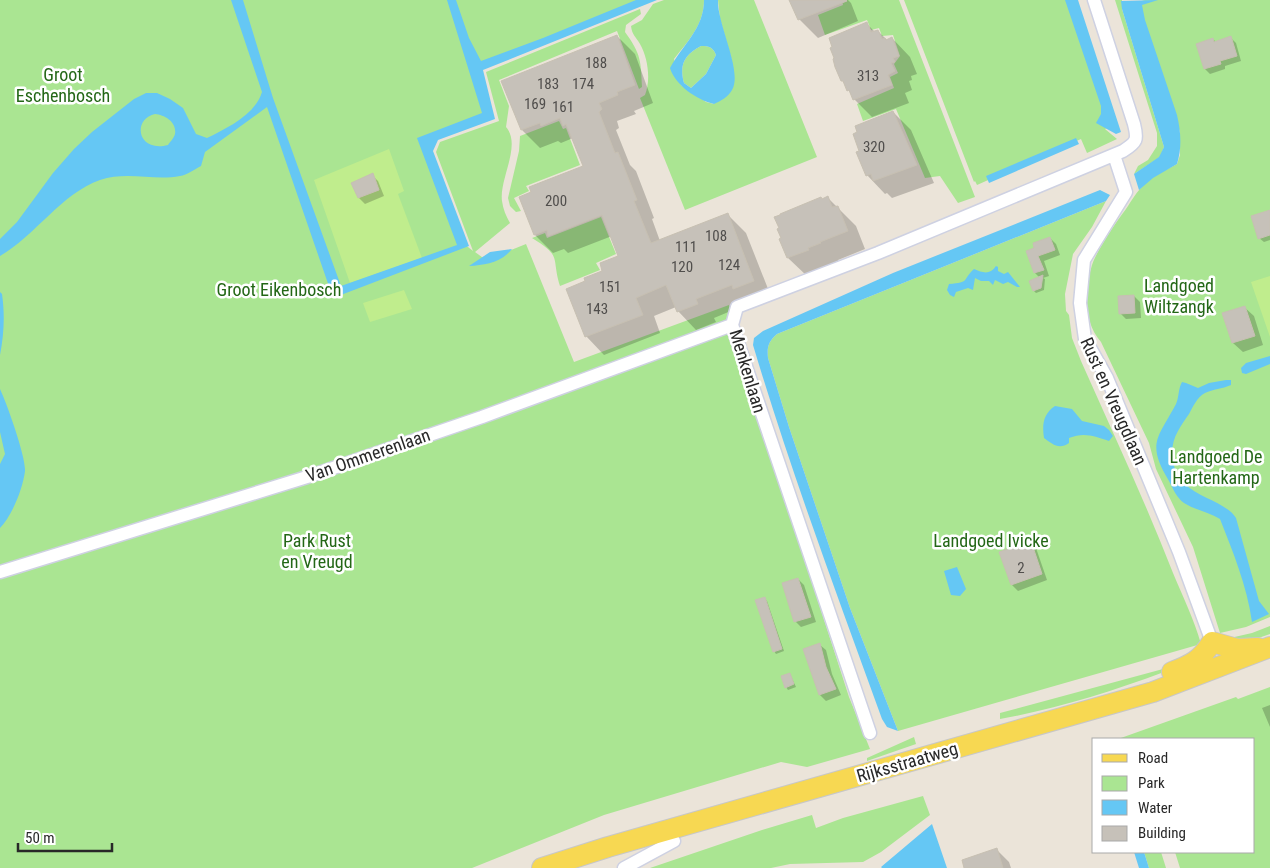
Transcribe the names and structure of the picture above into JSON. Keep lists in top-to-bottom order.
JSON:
{
  "streets": {
    "main road": ["Rijksstraatweg"],
    "street": ["Menkenlaan", "Rust en Vreugdlaan", "Van Ommerenlaan"]
  },
  "crossings": [
    ["Menkenlaan", "Rust en Vreugdlaan"],
    ["Menkenlaan", "Van Ommerenlaan"]
  ],
  "parks": [
    "Groot Eschenbosch",
    "Landgoed Wiltzangk",
    "Groot Eikenbosch",
    "Landgoed De Hartenkamp",
    "Park Rust en Vreugd",
    "Landgoed Ivicke"
  ],
  "house_numbers": [
    "188",
    "313",
    "183",
    "174",
    "169",
    "161",
    "320",
    "200",
    "108",
    "111",
    "124",
    "120",
    "151",
    "143",
    "2"
  ],
  "legend": [
    "Road",
    "Park",
    "Water",
    "Building"
  ],
  "scale_bar": "50 m"
}
